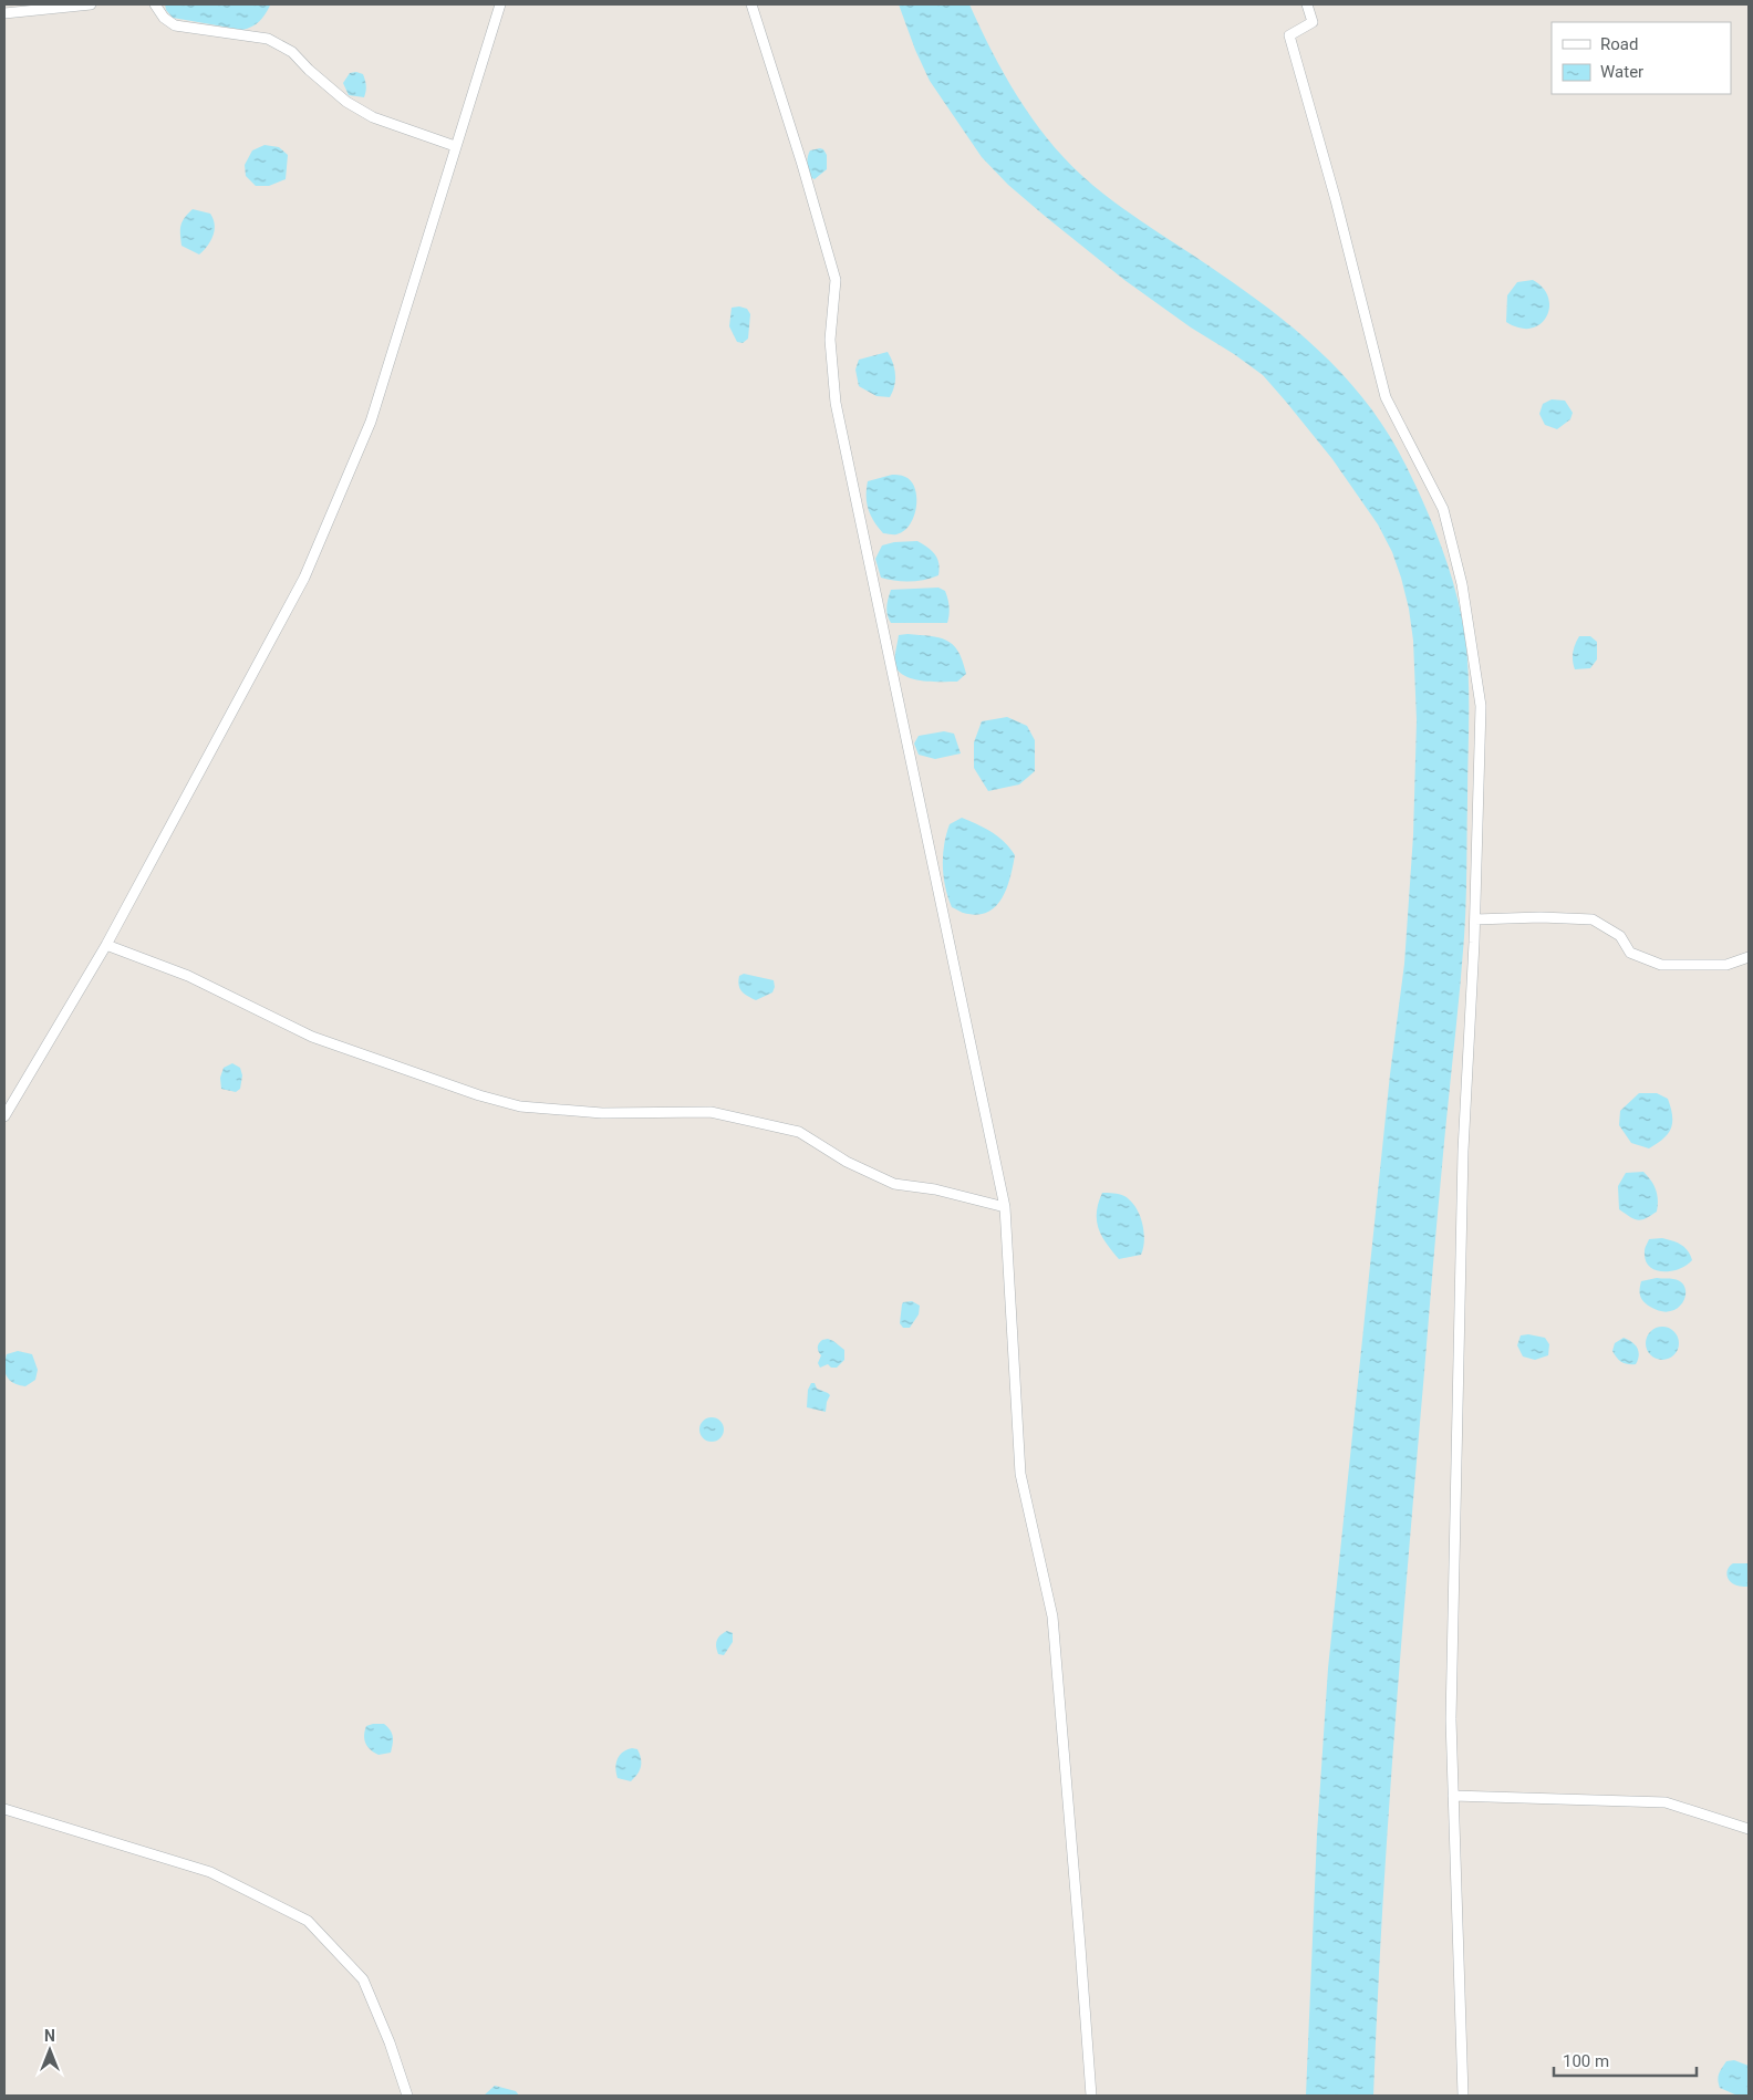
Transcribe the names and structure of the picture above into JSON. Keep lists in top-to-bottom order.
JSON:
{
  "legend": ["Road", "Water"],
  "scale_bar": "100 m",
  "north": "top"
}
